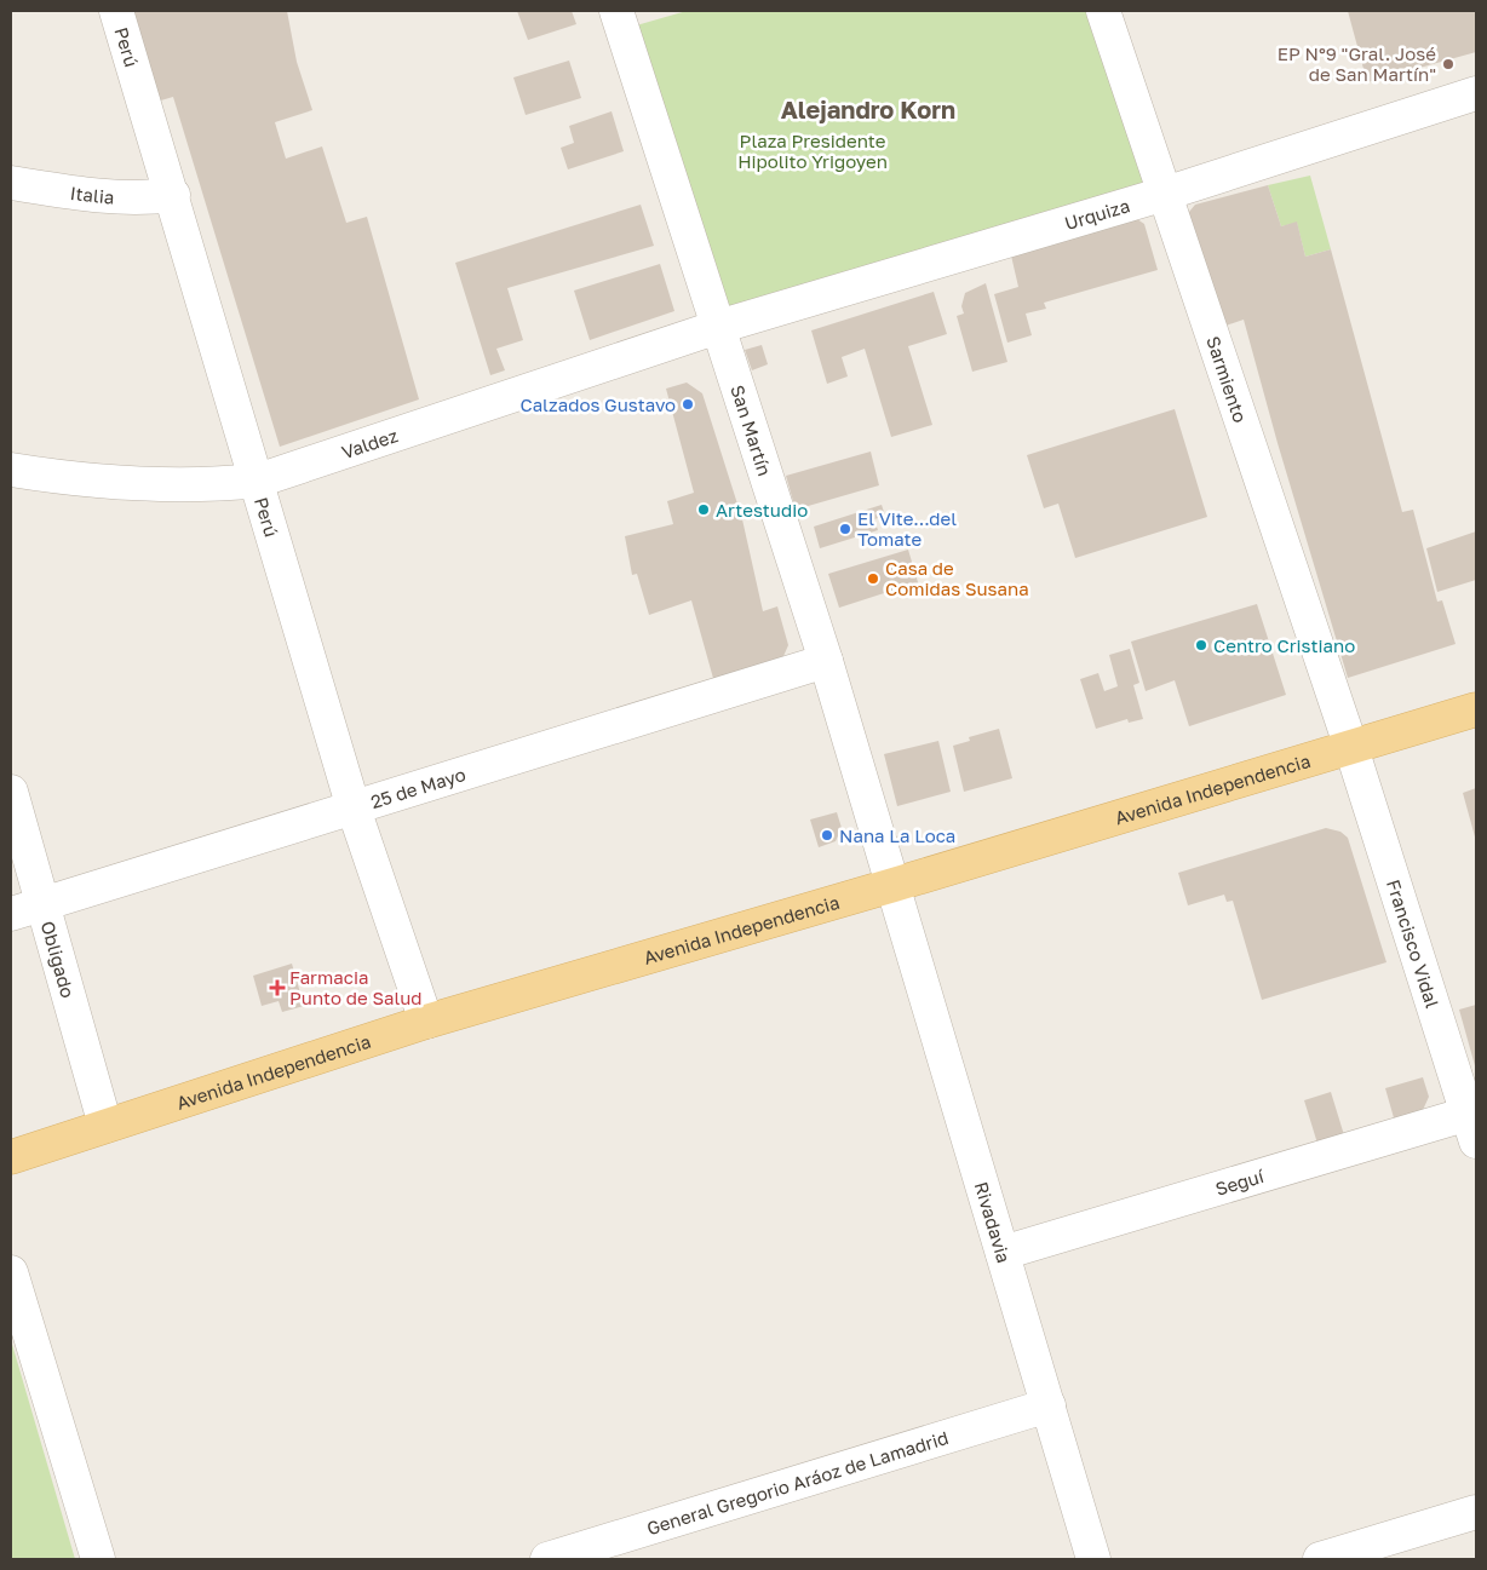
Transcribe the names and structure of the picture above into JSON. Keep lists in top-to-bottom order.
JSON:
{
  "streets": {
    "main road": ["Avenida Independencia"],
    "street": [
      "Perú",
      "Italia",
      "Urquiza",
      "Sarmiento",
      "San Martín",
      "Valdez",
      "25 de Mayo",
      "Francisco Vidal",
      "Obligado",
      "Seguí",
      "Rivadavia",
      "General Gregorio Aráoz de Lamadrid"
    ]
  },
  "crossings": [
    ["Perú", "Italia"],
    ["Perú", "Valdez"],
    ["Perú", "25 de Mayo"],
    ["Perú", "Avenida Independencia"],
    ["Urquiza", "Sarmiento"],
    ["Urquiza", "San Martín"],
    ["Urquiza", "Valdez"],
    ["Sarmiento", "Avenida Independencia"],
    ["Sarmiento", "Francisco Vidal"],
    ["San Martín", "Valdez"],
    ["San Martín", "25 de Mayo"],
    ["San Martín", "Avenida Independencia"],
    ["San Martín", "Rivadavia"],
    ["25 de Mayo", "Obligado"],
    ["Avenida Independencia", "Francisco Vidal"],
    ["Avenida Independencia", "Obligado"],
    ["Avenida Independencia", "Rivadavia"],
    ["Francisco Vidal", "Seguí"],
    ["Seguí", "Rivadavia"],
    ["Rivadavia", "General Gregorio Aráoz de Lamadrid"]
  ],
  "districts": ["Alejandro Korn"],
  "parks": ["Plaza Presidente Hipolito Yrigoyen"],
  "places": {
    "other": [
      "EP N°9 \"Gral. José de San Martín\"",
      "Calzados Gustavo",
      "Artestudio",
      "El Vite...del Tomate",
      "Casa de Comidas Susana",
      "Centro Cristiano",
      "Nana La Loca"
    ],
    "health": ["Farmacia Punto de Salud"]
  }
}
